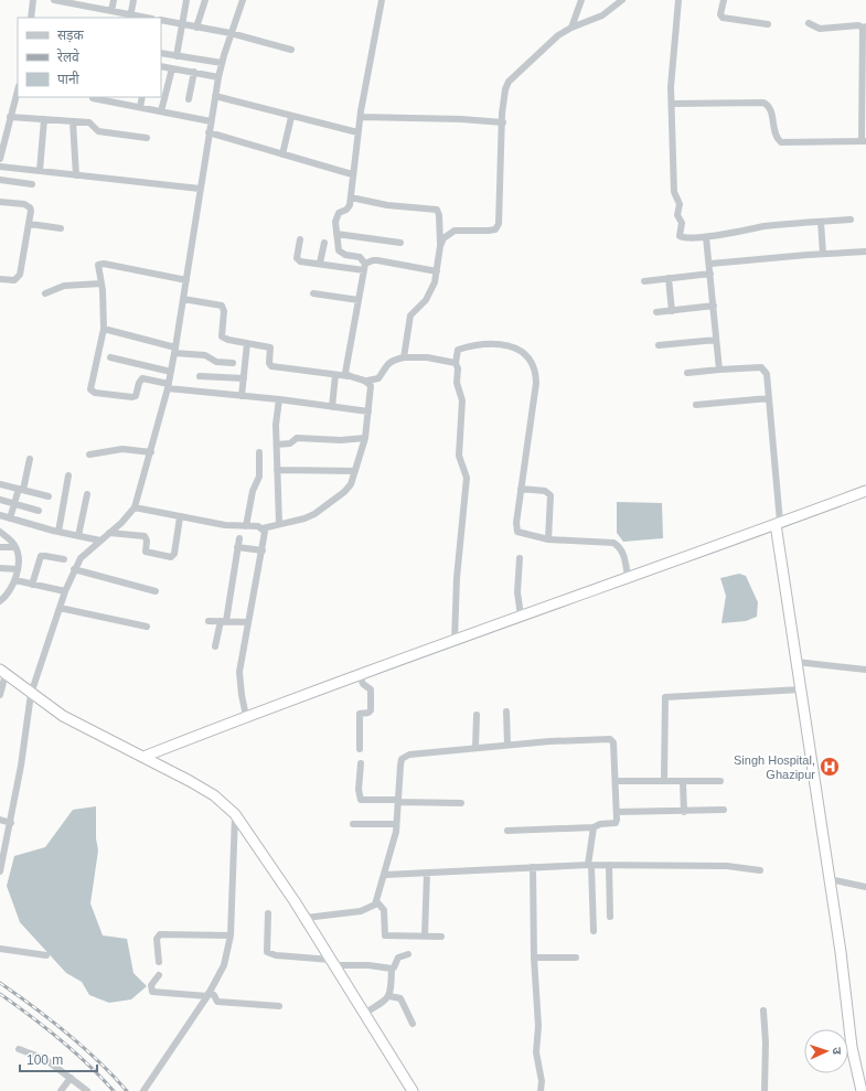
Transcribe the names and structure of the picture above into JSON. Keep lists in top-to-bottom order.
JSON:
{
  "places": {
    "hospital": ["Singh Hospital, Ghazipur"]
  },
  "legend": ["सड़क", "रेलवे", "पानी"],
  "scale_bar": "100 m",
  "north": "right"
}
